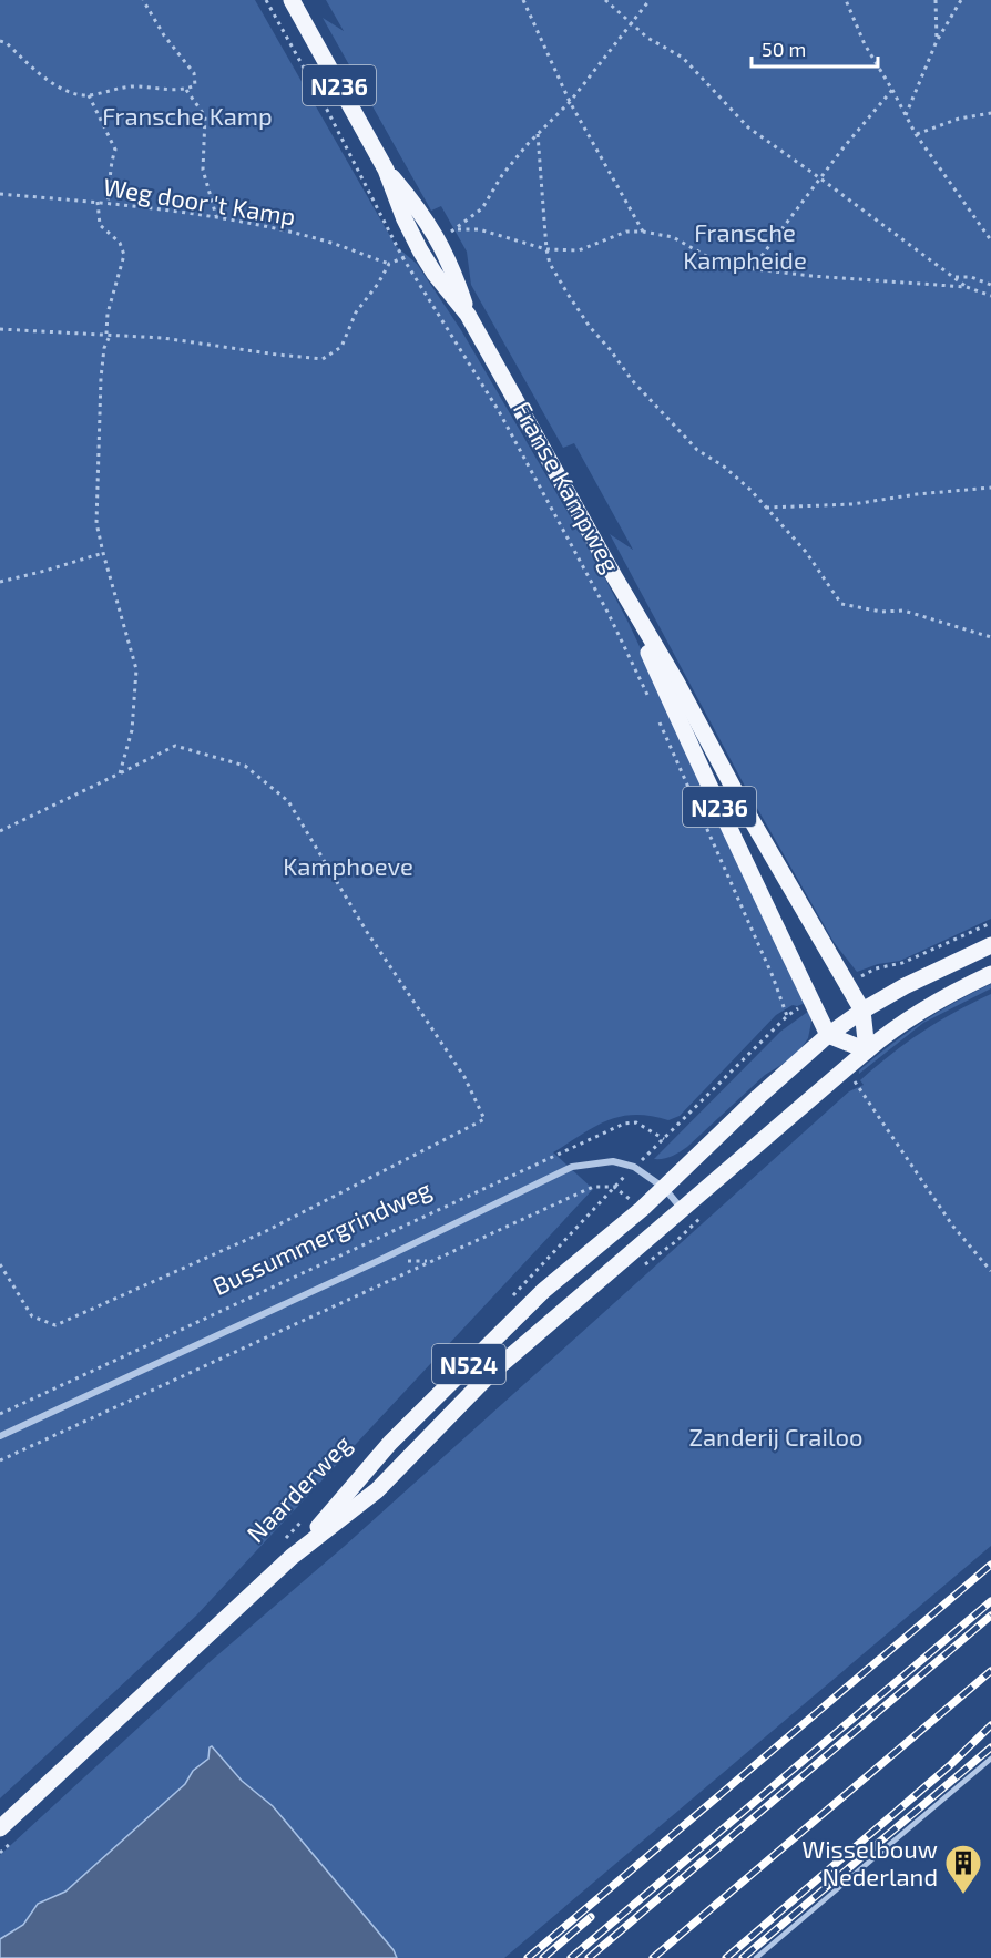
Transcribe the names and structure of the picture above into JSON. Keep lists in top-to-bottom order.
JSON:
{
  "streets": {
    "main road": [
      "N236",
      "Franse Kampweg",
      "N524",
      "Naarderweg"
    ],
    "street": ["Bussummergrindweg"],
    "path": ["Weg door 't Kamp"]
  },
  "crossings": [
    ["Franse Kampweg", "N524"],
    ["Bussummergrindweg", "N524"],
    ["Bussummergrindweg", "Naarderweg"],
    ["N524", "Naarderweg"]
  ],
  "parks": [
    "Fransche Kamp",
    "Fransche Kampheide",
    "Kamphoeve",
    "Zanderij Crailoo"
  ],
  "places": {
    "building": ["Wisselbouw Nederland"]
  },
  "scale_bar": "50 m"
}
